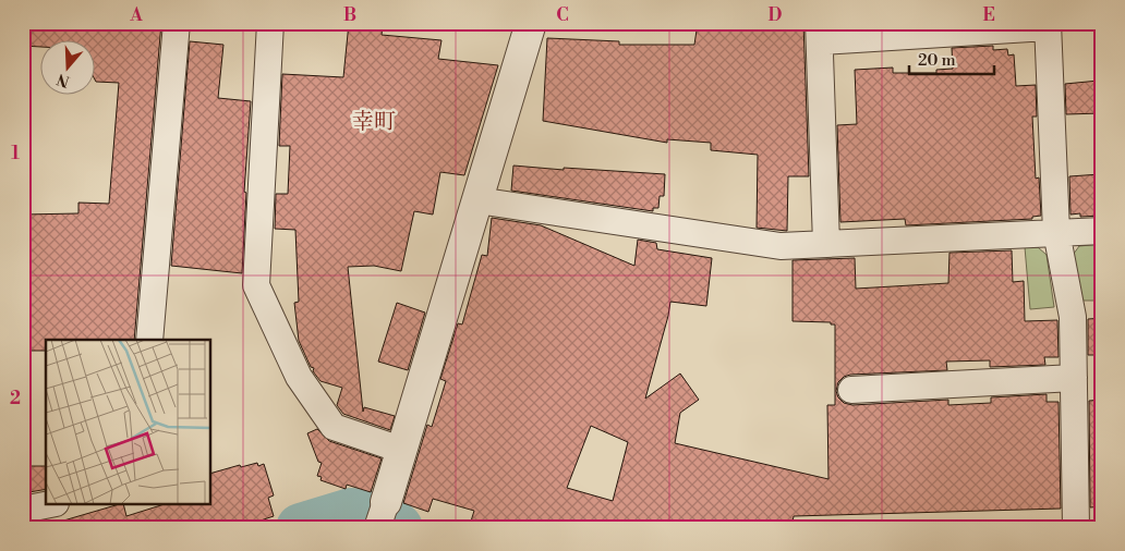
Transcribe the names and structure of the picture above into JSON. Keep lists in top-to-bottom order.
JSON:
{
  "districts": ["幸町"],
  "scale_bar": "20 m",
  "north": "bottom",
  "grid": {
    "columns": [
      "A",
      "B",
      "C",
      "D",
      "E"
    ],
    "rows": ["1", "2"]
  }
}
